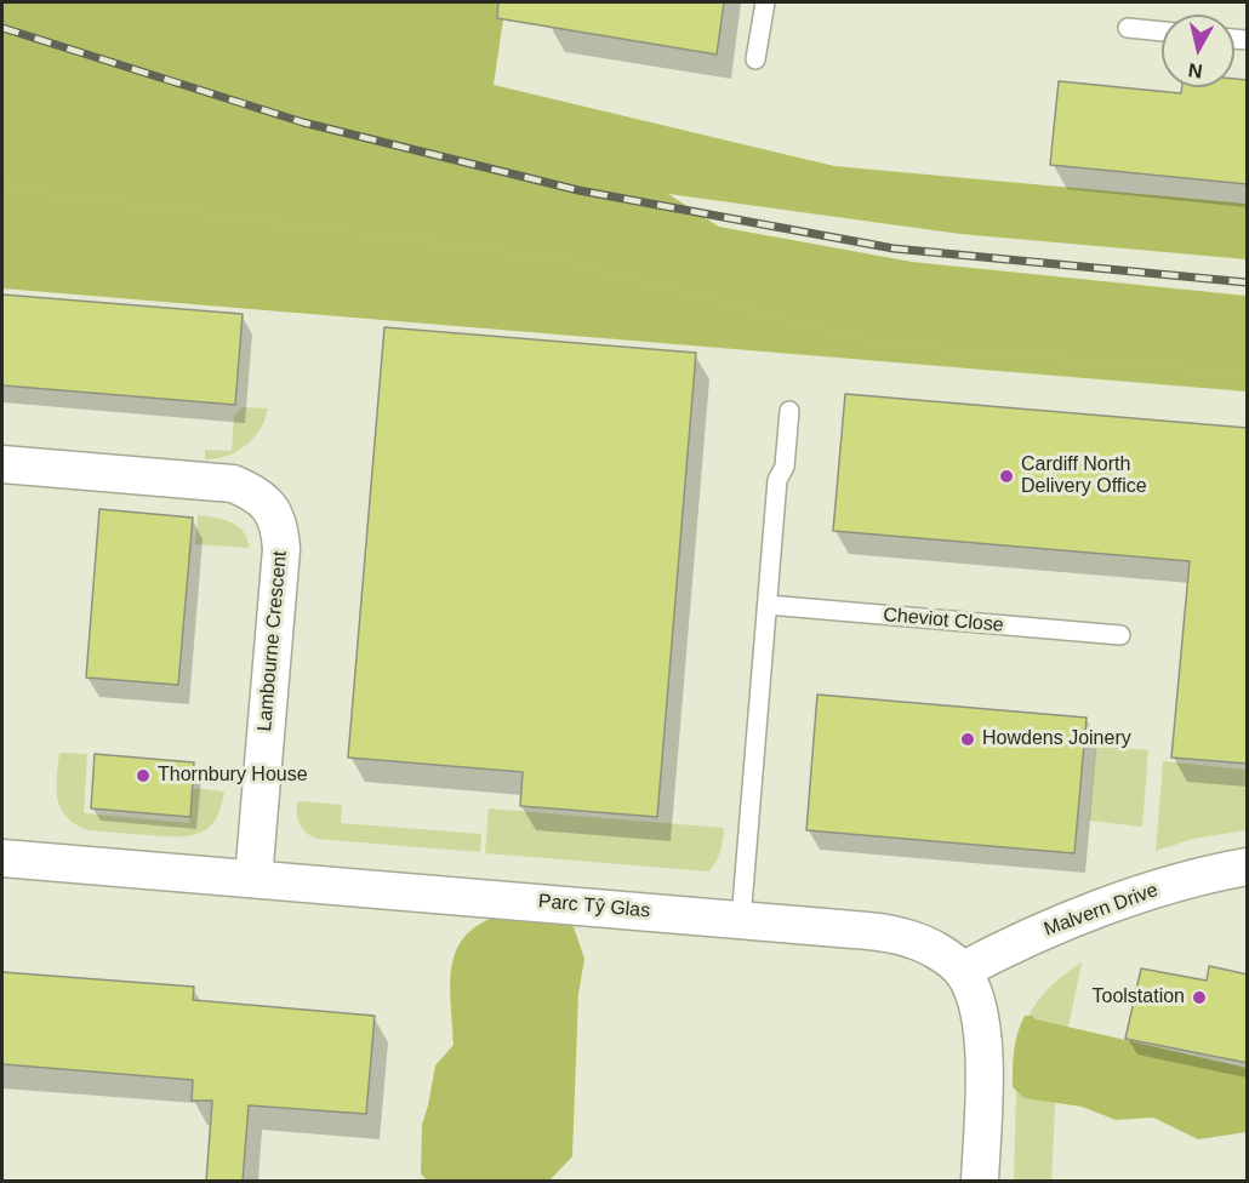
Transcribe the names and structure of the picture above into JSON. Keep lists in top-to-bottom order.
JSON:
{
  "streets": {
    "street": ["Lambourne Crescent", "Parc Tŷ Glas", "Malvern Drive"],
    "lane": ["Cheviot Close"]
  },
  "crossings": [
    ["Lambourne Crescent", "Parc Tŷ Glas"],
    ["Parc Tŷ Glas", "Malvern Drive"]
  ],
  "places": [
    "Cardiff North Delivery Office",
    "Howdens Joinery",
    "Thornbury House",
    "Toolstation"
  ],
  "north": "bottom"
}
